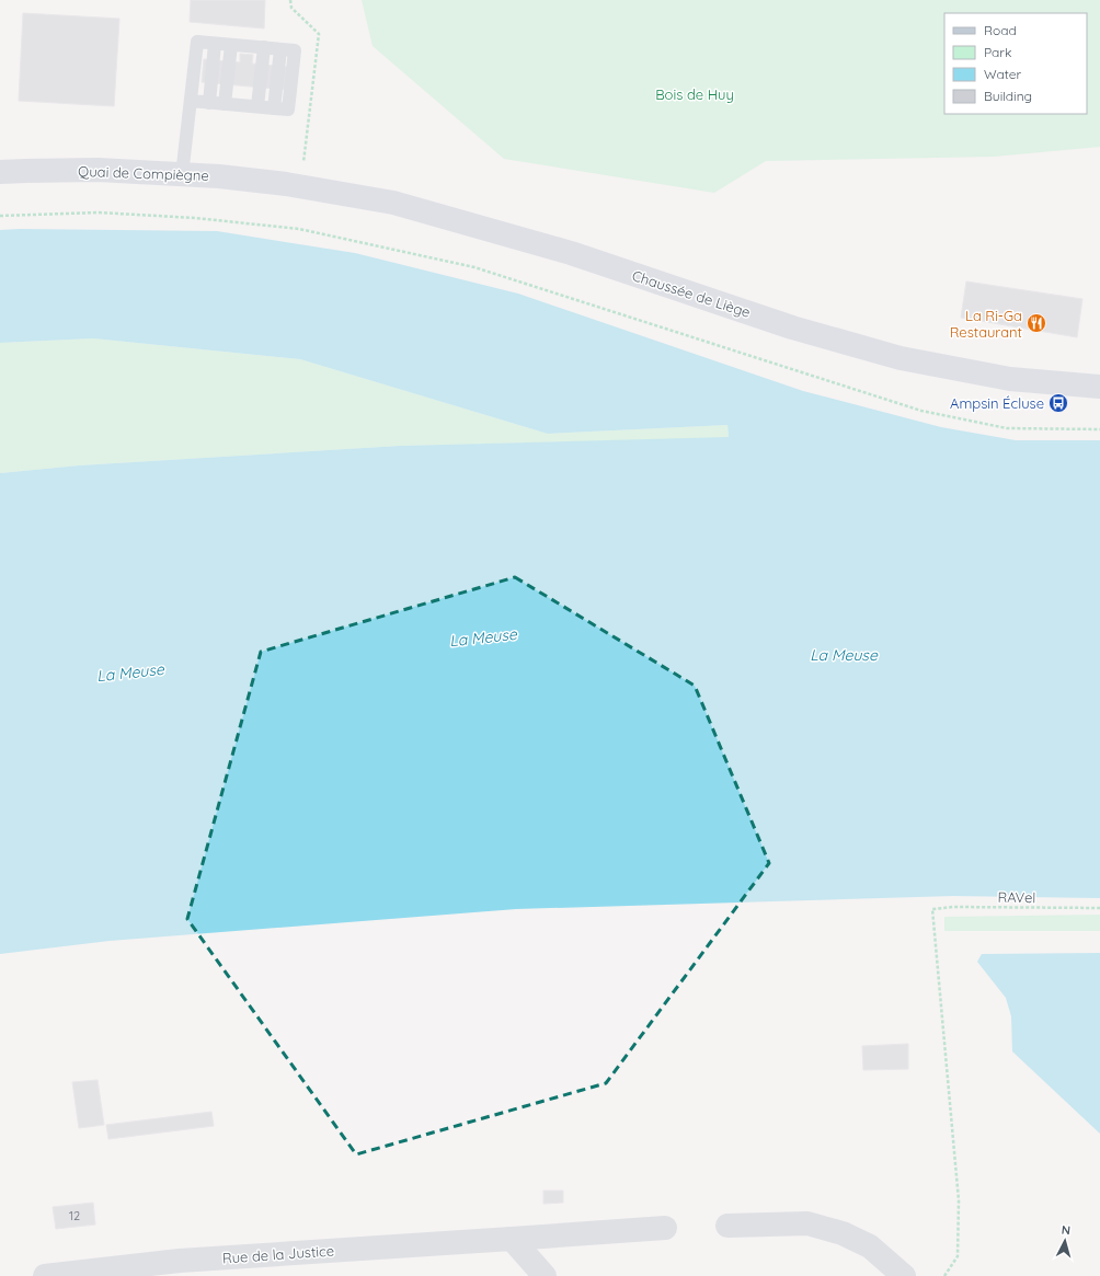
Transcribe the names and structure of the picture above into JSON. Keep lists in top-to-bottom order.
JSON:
{
  "streets": {
    "main road": ["Quai de Compiègne", "Chaussée de Liège"],
    "street": ["Rue de la Justice"],
    "path": ["RAVel"]
  },
  "crossings": [
    ["Quai de Compiègne", "Chaussée de Liège"]
  ],
  "water": ["La Meuse"],
  "parks": ["Bois de Huy"],
  "places": {
    "restaurant": ["La Ri-Ga Restaurant"],
    "bus stop": ["Ampsin Écluse"]
  },
  "house_numbers": ["12"],
  "legend": [
    "Road",
    "Park",
    "Water",
    "Building"
  ],
  "north": "top"
}
